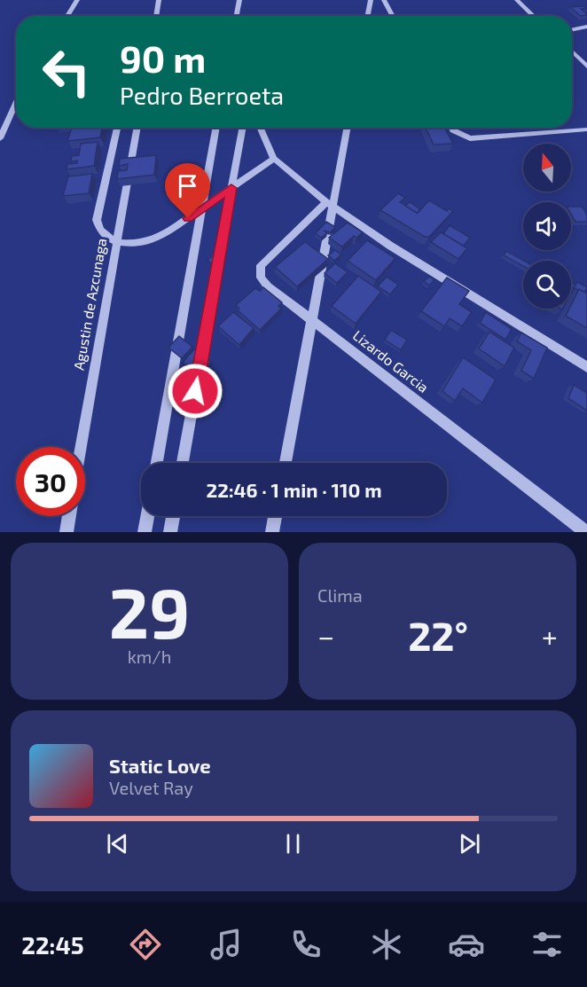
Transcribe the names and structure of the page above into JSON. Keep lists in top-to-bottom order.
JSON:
{
  "streets": {
    "street": ["Agustin de Azcunaga", "Lizardo Garcia"]
  },
  "north": "top",
  "page": {
    "turn": ["90 m", "Pedro Berroeta"],
    "limit": "30",
    "trip": "22:46 · 1 min · 110 m",
    "tile": [
      ["29", "km/h"],
      "Clima"
    ],
    "heat": ["−", "22°", "+"],
    "song": ["Static Love", "Velvet Ray"],
    "tabs": "22:45"
  }
}
